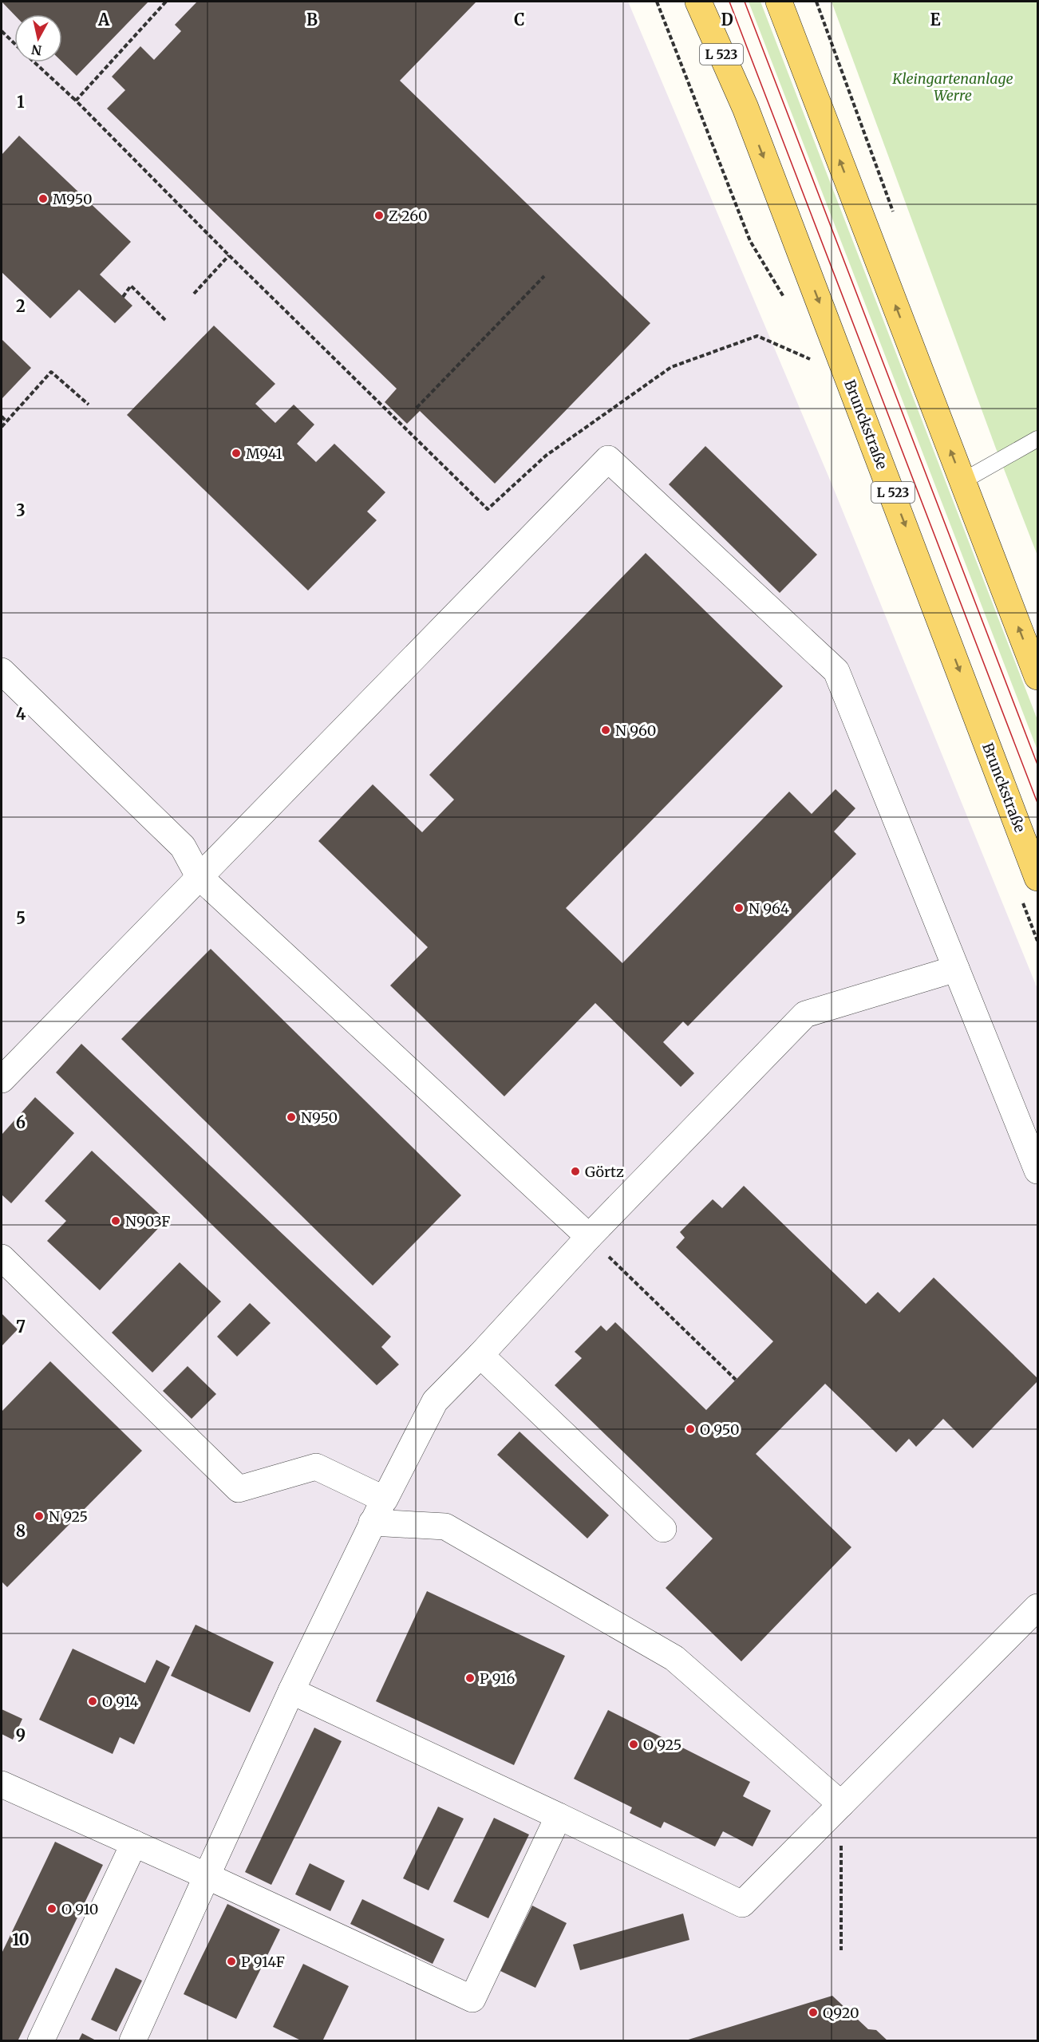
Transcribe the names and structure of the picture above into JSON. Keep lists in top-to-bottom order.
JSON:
{
  "streets": {
    "main road": ["L 523", "Brunckstraße"]
  },
  "parks": ["Kleingartenanlage Werre"],
  "places": [
    "M950",
    "Z 260",
    "M941",
    "N 960",
    "N 964",
    "N950",
    "Görtz",
    "N903F",
    "O 950",
    "N 925",
    "P 916",
    "O 914",
    "O 925",
    "O 910",
    "P 914F",
    "Q920"
  ],
  "north": "bottom",
  "grid": {
    "columns": [
      "A",
      "B",
      "C",
      "D",
      "E"
    ],
    "rows": [
      "1",
      "2",
      "3",
      "4",
      "5",
      "6",
      "7",
      "8",
      "9",
      "10"
    ]
  }
}
